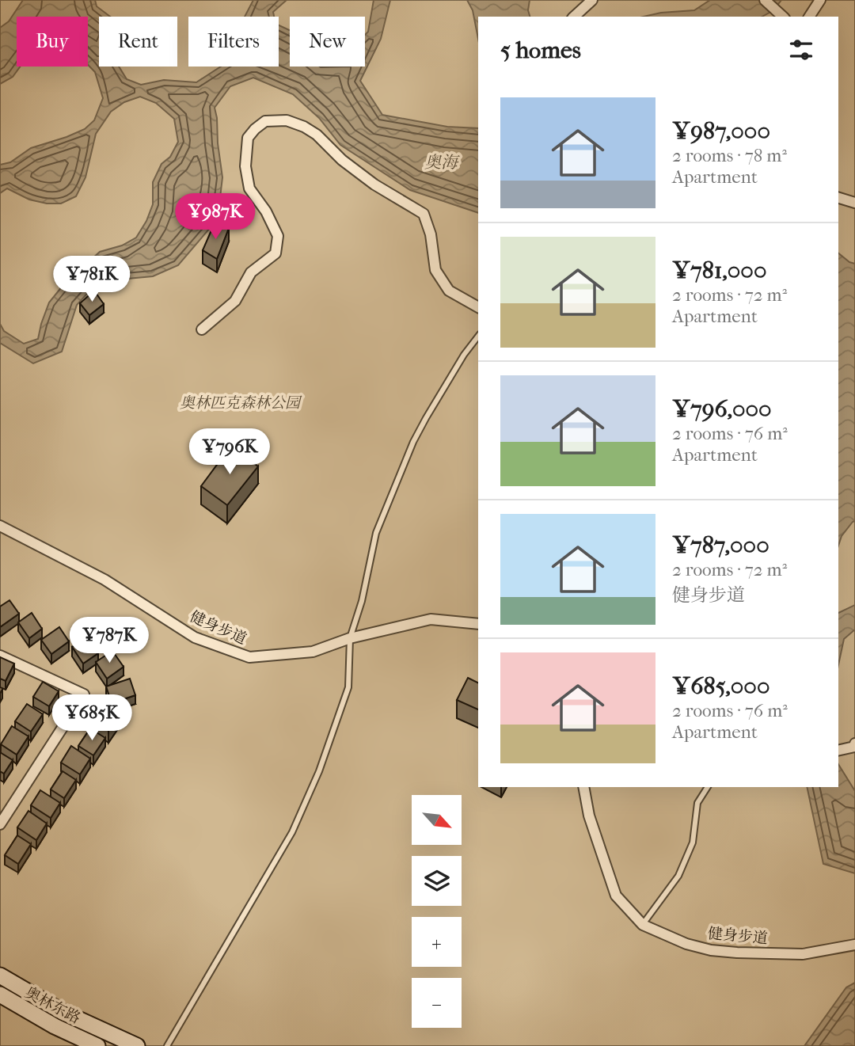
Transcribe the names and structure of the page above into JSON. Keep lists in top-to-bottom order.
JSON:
{
  "streets": {
    "main road": ["奥林东路"],
    "street": ["健身步道"]
  },
  "water": ["奥海"],
  "parks": ["奥林匹克森林公园"],
  "north": "bottom right",
  "page": {
    "chip": [
      "Buy",
      "Rent",
      "Filters",
      "New"
    ],
    "heading": "5 homes",
    "list": [
      {
        "name": "¥987,000",
        "note": "2 rooms · 78 m² · Apartment"
      },
      {
        "name": "¥781,000",
        "note": "2 rooms · 72 m² · Apartment"
      },
      {
        "name": "¥796,000",
        "note": "2 rooms · 76 m² · Apartment"
      },
      {
        "name": "¥787,000",
        "note": "2 rooms · 72 m² · 健身步道"
      },
      {
        "name": "¥685,000",
        "note": "2 rooms · 76 m² · Apartment"
      }
    ],
    "price": [
      "¥987K",
      "¥781K",
      "¥796K",
      "¥787K",
      "¥685K"
    ],
    "map_buttons": ["+", "−"]
  }
}
